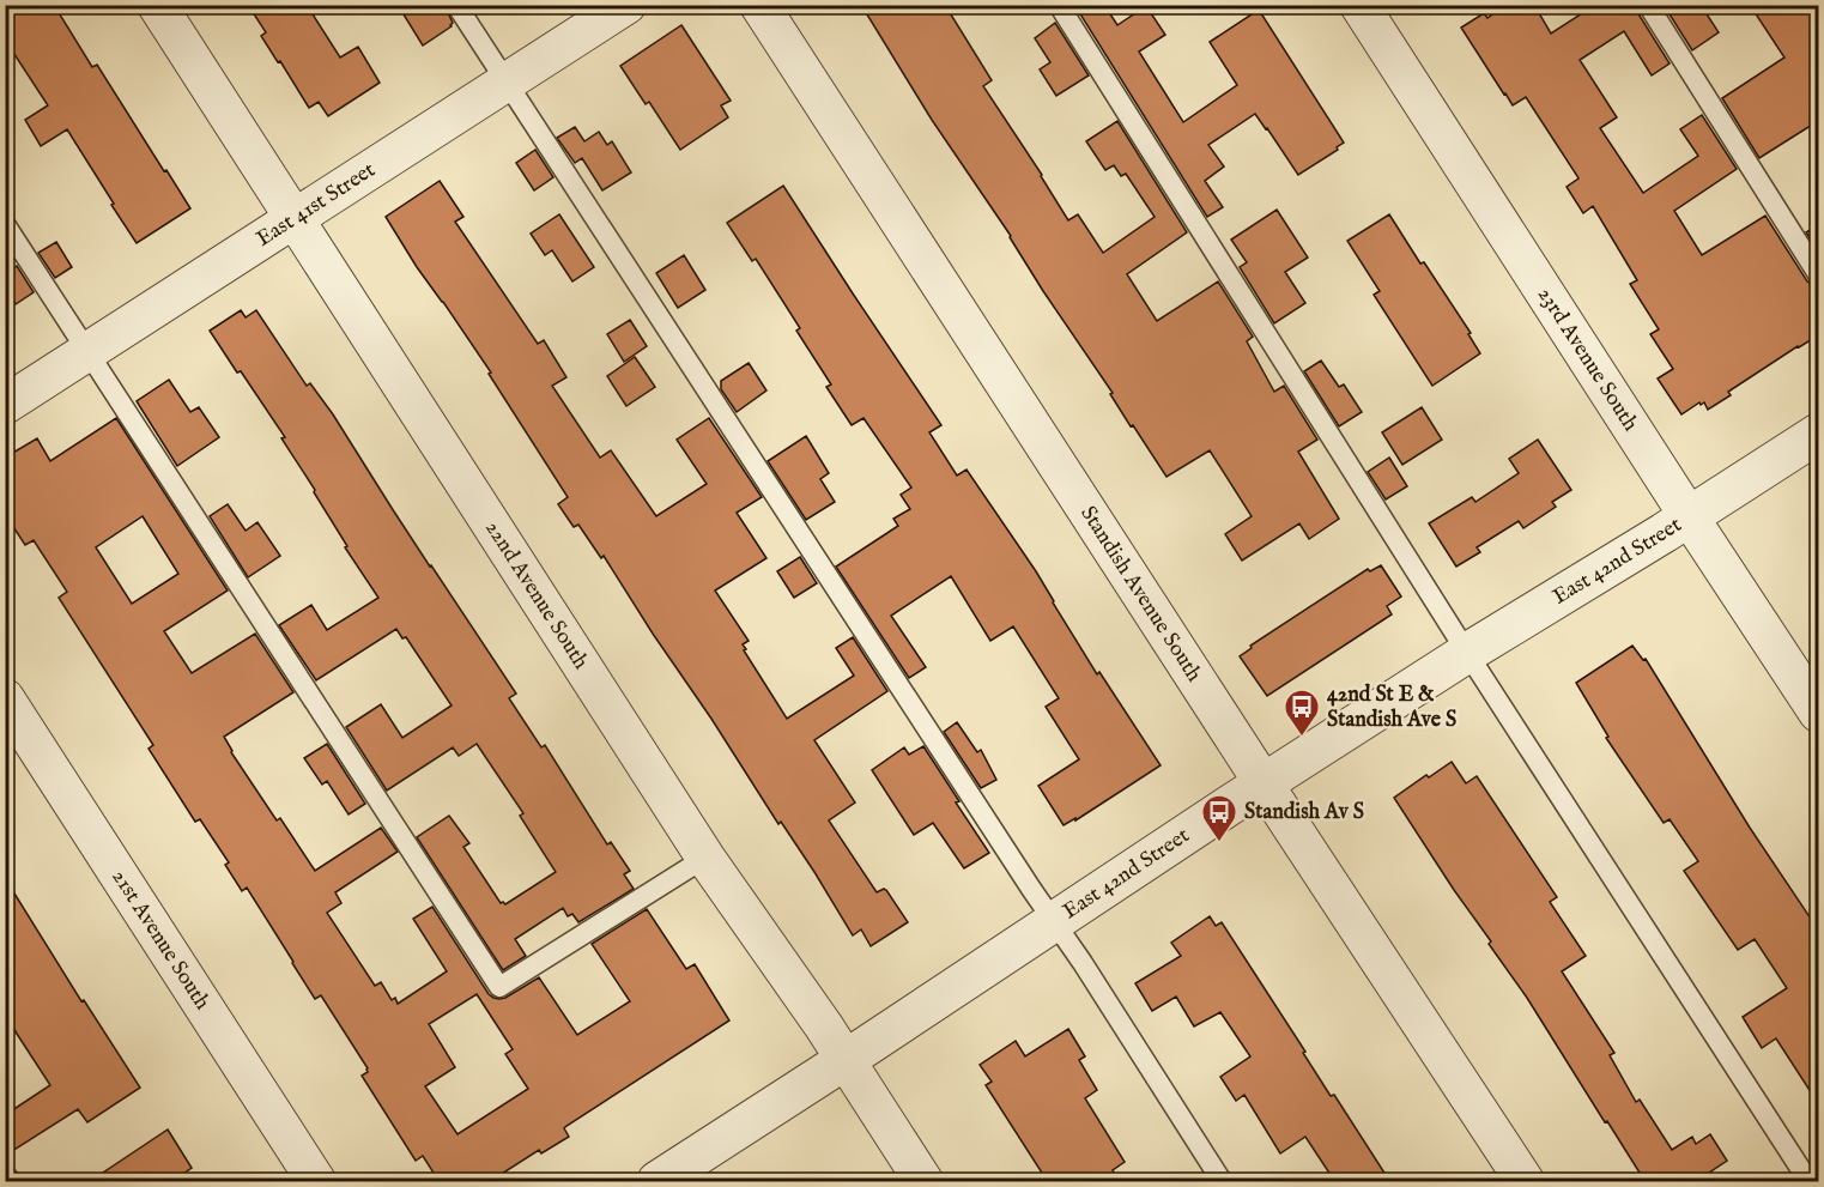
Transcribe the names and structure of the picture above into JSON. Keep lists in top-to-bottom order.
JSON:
{
  "streets": {
    "street": [
      "East 41st Street",
      "23rd Avenue South",
      "East 42nd Street",
      "Standish Avenue South",
      "22nd Avenue South",
      "21st Avenue South"
    ]
  },
  "crossings": [
    ["East 41st Street", "22nd Avenue South"],
    ["23rd Avenue South", "East 42nd Street"],
    ["East 42nd Street", "Standish Avenue South"],
    ["East 42nd Street", "22nd Avenue South"]
  ],
  "places": {
    "bus stop": ["42nd St E & Standish Ave S", "Standish Av S"]
  }
}
